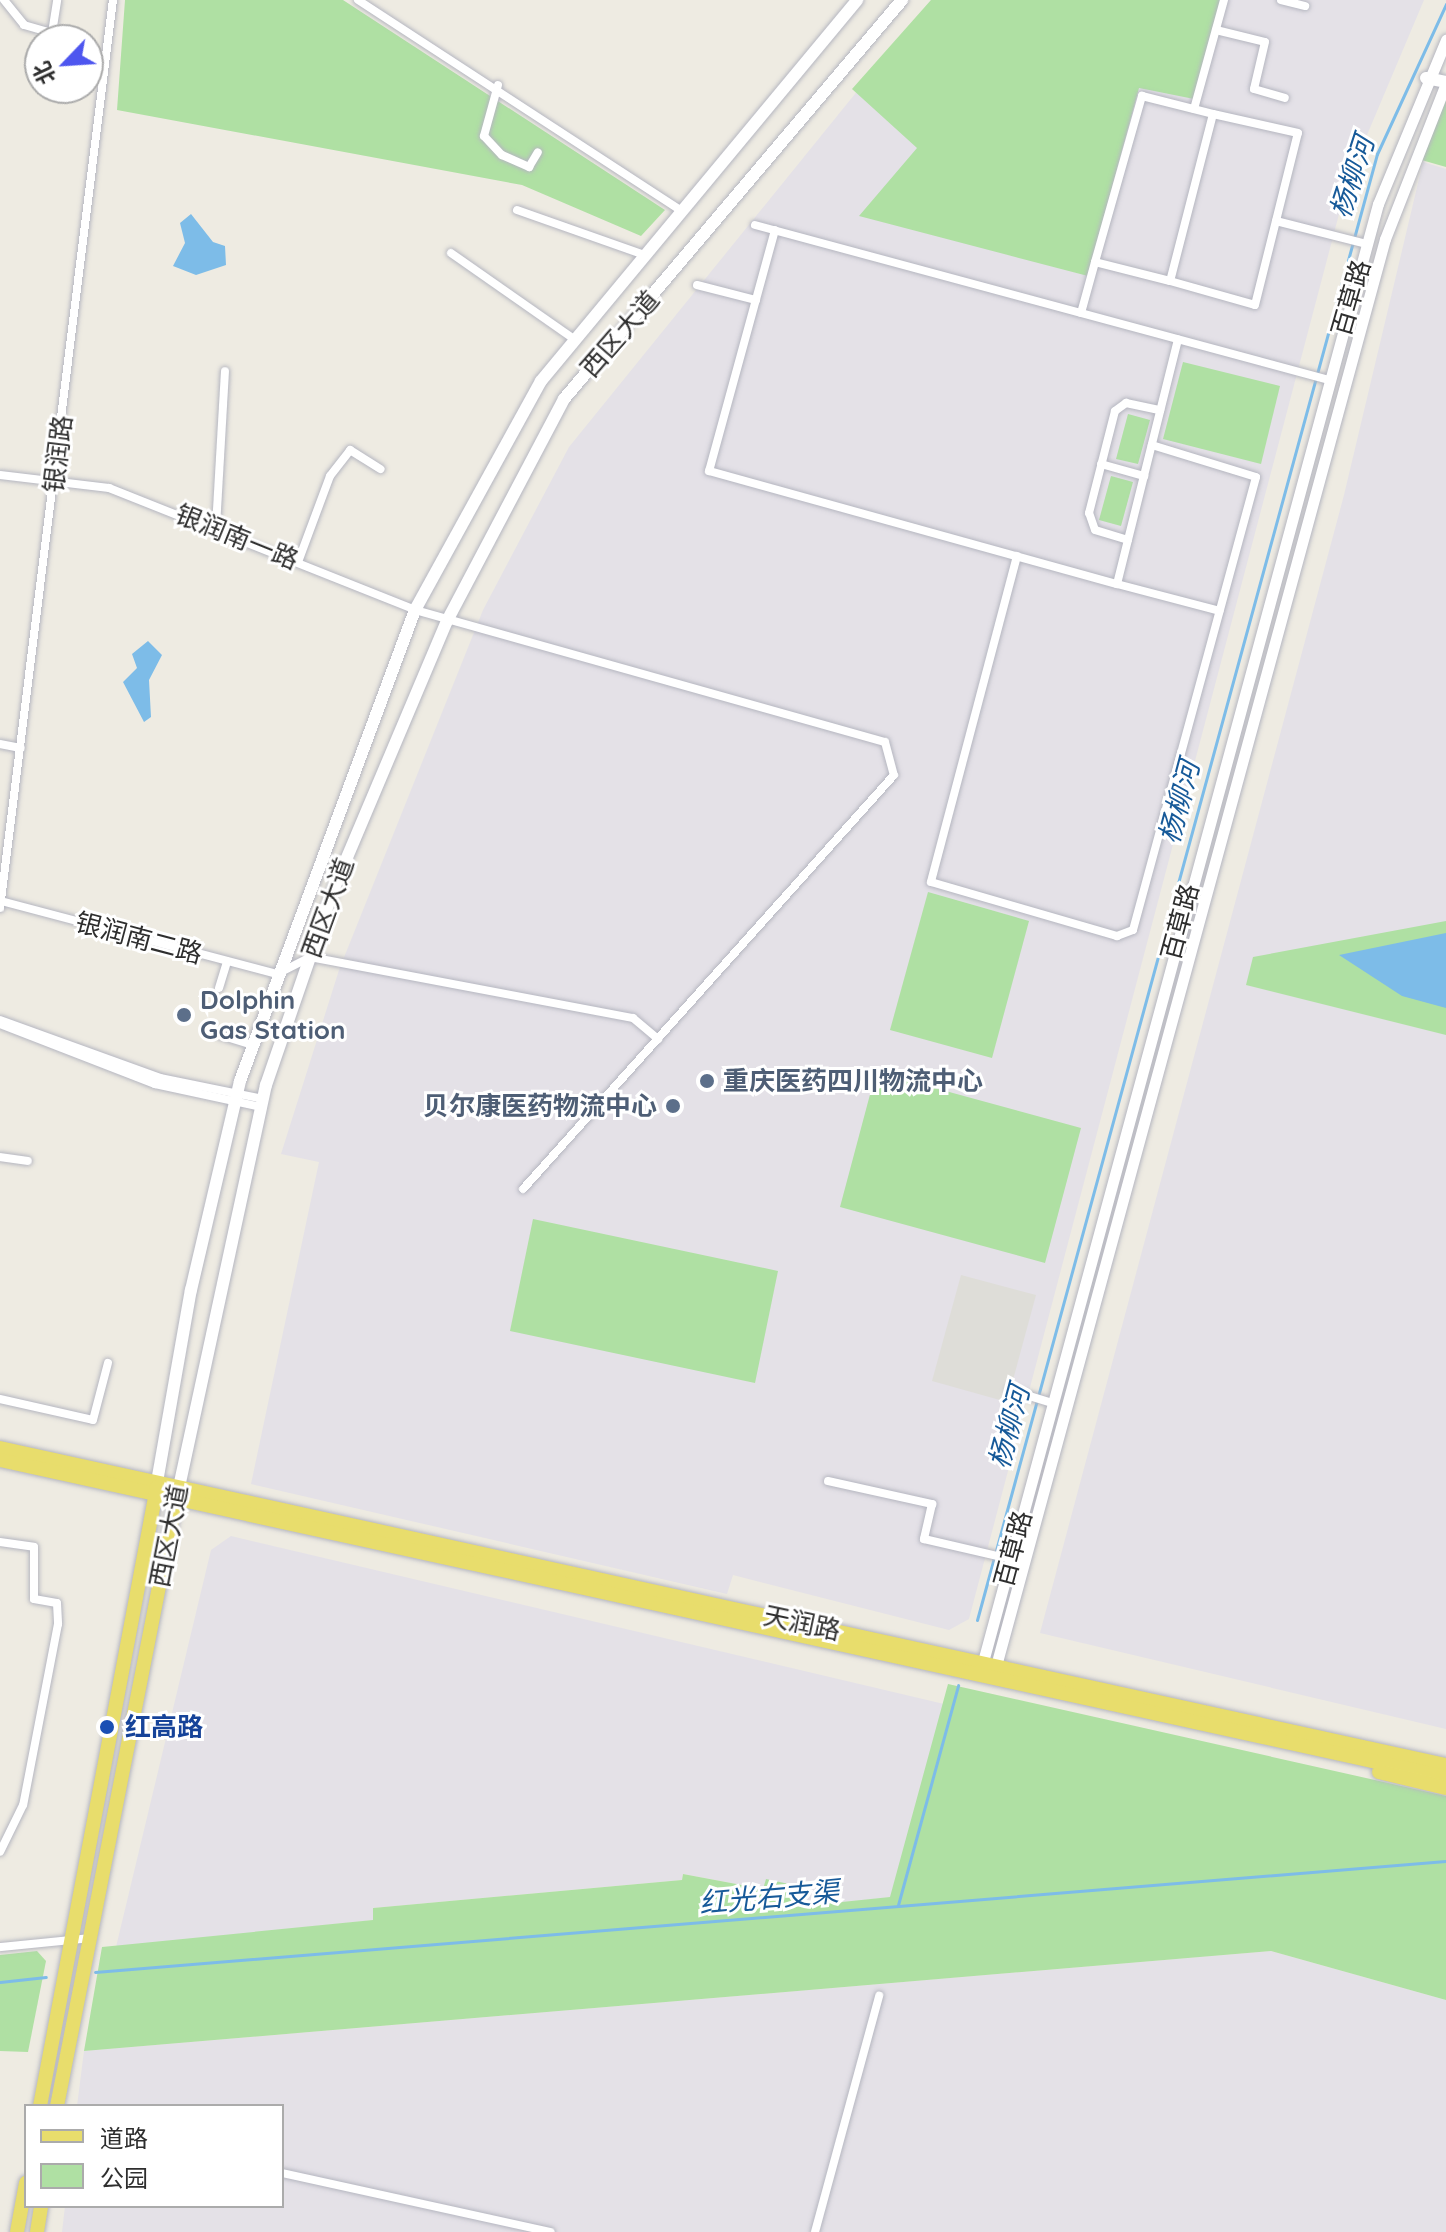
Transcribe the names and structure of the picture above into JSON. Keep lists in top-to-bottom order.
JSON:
{
  "streets": {
    "main road": ["西区大道", "天润路"],
    "street": [
      "百草路",
      "银润路",
      "银润南一路",
      "银润南二路"
    ]
  },
  "crossings": [
    ["百草路", "天润路"],
    ["西区大道", "银润南一路"],
    ["西区大道", "银润南二路"],
    ["西区大道", "天润路"],
    ["银润路", "银润南一路"],
    ["银润路", "银润南二路"]
  ],
  "water": ["杨柳河", "红光右支渠"],
  "places": [
    "Dolphin Gas Station",
    "重庆医药四川物流中心",
    "贝尔康医药物流中心",
    "红高路"
  ],
  "legend": ["道路", "公园"],
  "north": "bottom left"
}
